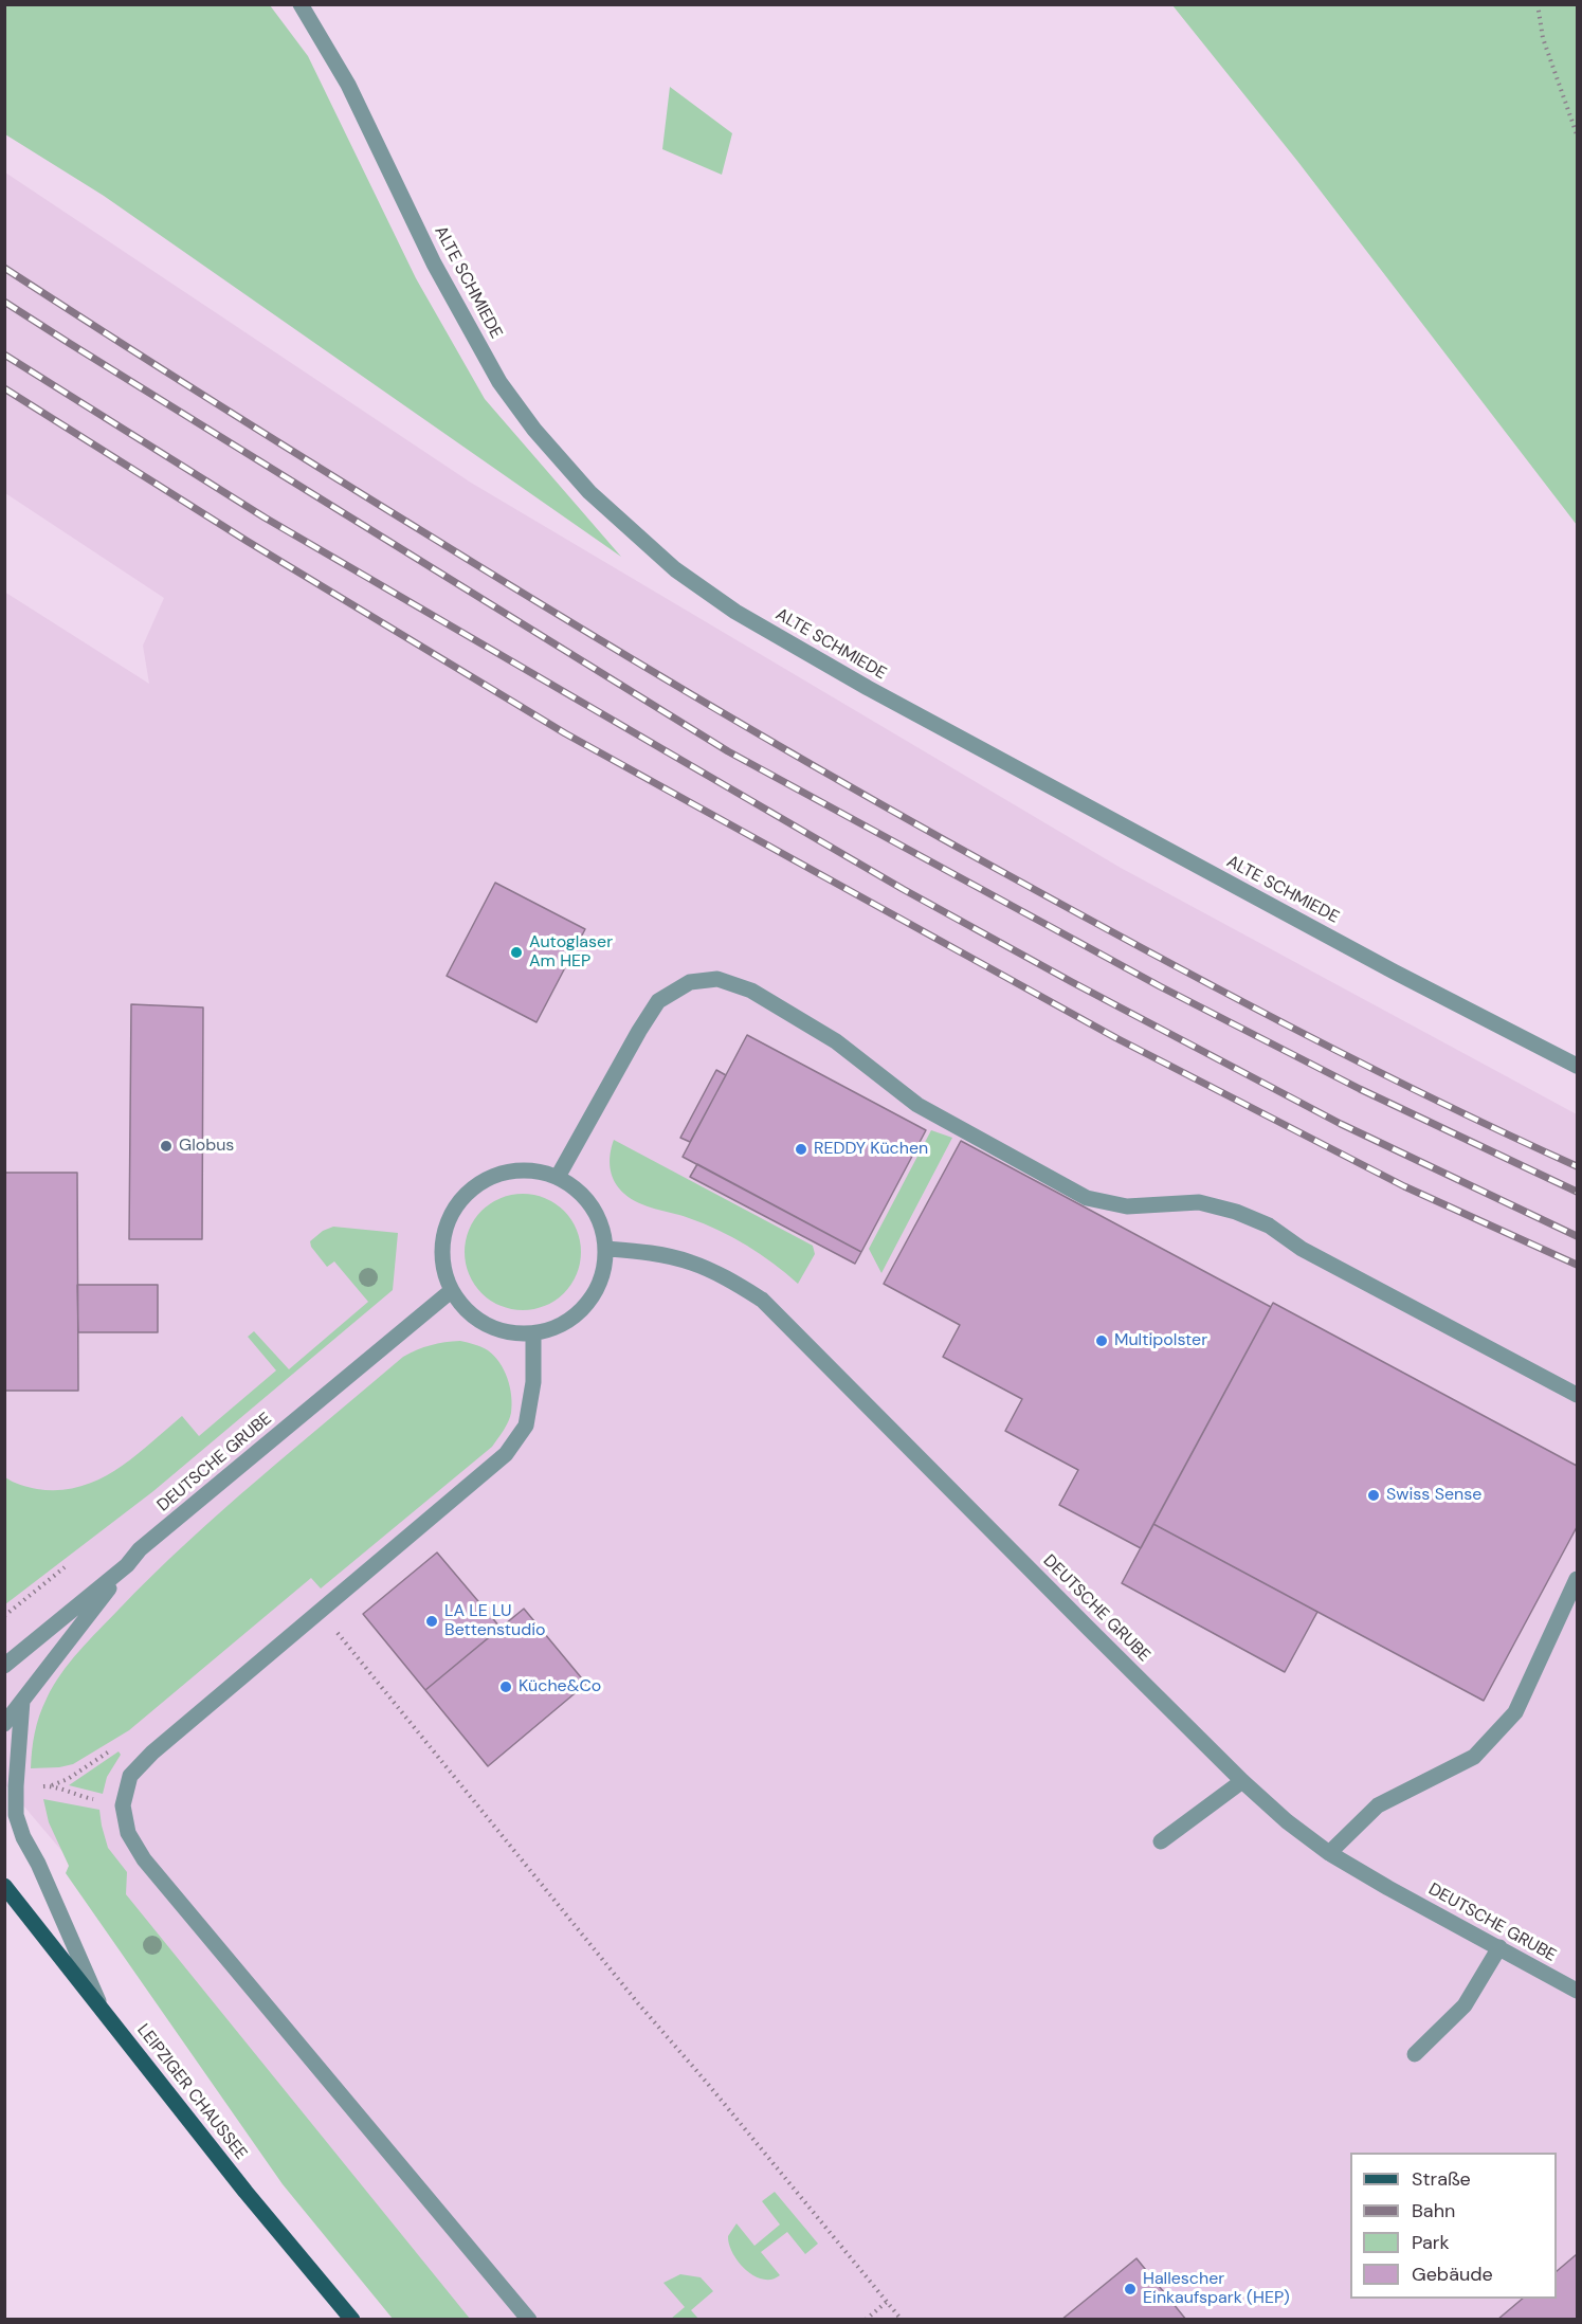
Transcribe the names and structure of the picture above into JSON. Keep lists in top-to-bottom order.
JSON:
{
  "streets": {
    "main road": ["LEIPZIGER CHAUSSEE"],
    "street": ["ALTE SCHMIEDE", "DEUTSCHE GRUBE"]
  },
  "places": [
    "Autoglaser Am HEP",
    "Globus",
    "REDDY Küchen",
    "Multipolster",
    "Swiss Sense",
    "LA LE LU Bettenstudio",
    "Küche&Co",
    "Hallescher Einkaufspark (HEP)"
  ],
  "legend": [
    "Straße",
    "Bahn",
    "Park",
    "Gebäude"
  ]
}
